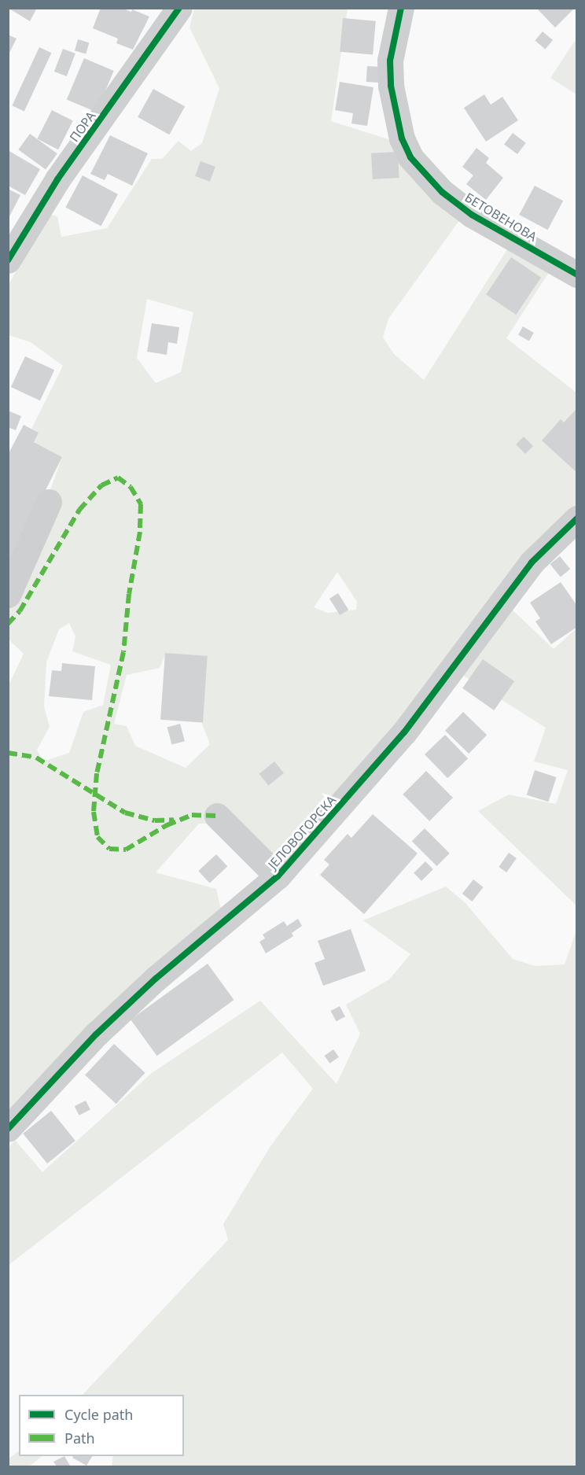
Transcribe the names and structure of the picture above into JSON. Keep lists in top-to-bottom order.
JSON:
{
  "streets": {
    "street": ["ПОРА", "БЕТОВЕНОВА", "ЈЕЛОВОГОРСКА"]
  },
  "legend": ["Cycle path", "Path"]
}
